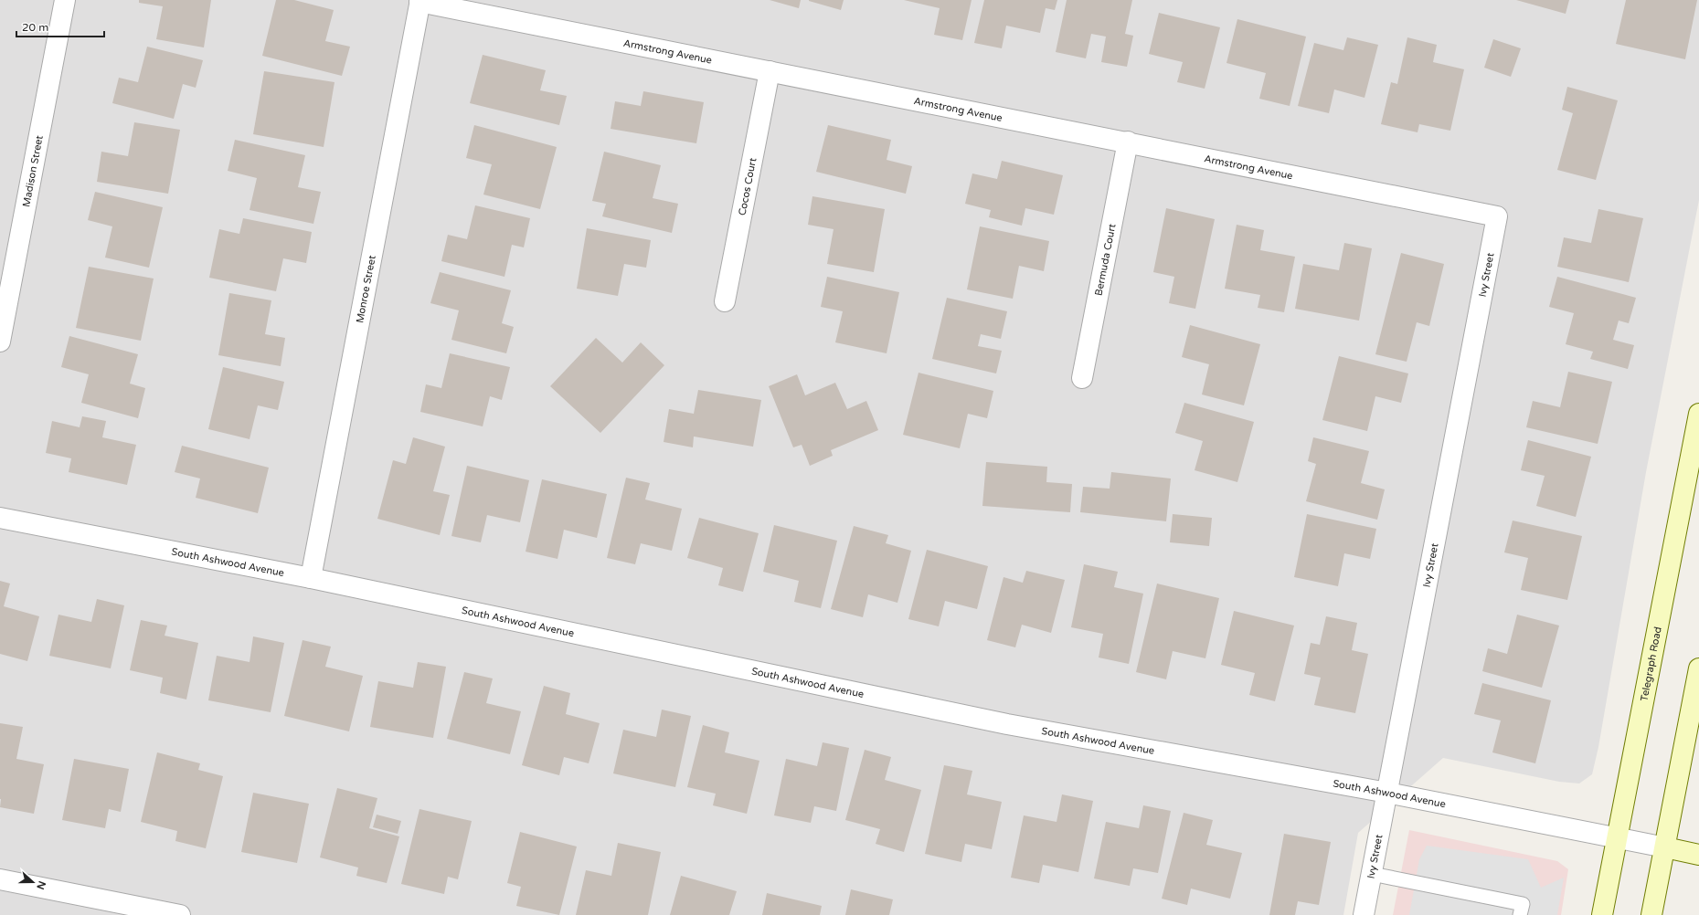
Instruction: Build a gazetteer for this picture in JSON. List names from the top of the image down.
{
  "streets": {
    "main road": ["Telegraph Road"],
    "street": [
      "Armstrong Avenue",
      "Madison Street",
      "Cocos Court",
      "Bermuda Court",
      "Ivy Street",
      "Monroe Street",
      "South Ashwood Avenue"
    ]
  },
  "crossings": [
    ["Armstrong Avenue", "Cocos Court"],
    ["Armstrong Avenue", "Bermuda Court"],
    ["Armstrong Avenue", "Ivy Street"],
    ["Armstrong Avenue", "Monroe Street"],
    ["Ivy Street", "South Ashwood Avenue"],
    ["Monroe Street", "South Ashwood Avenue"],
    ["South Ashwood Avenue", "Telegraph Road"]
  ],
  "scale_bar": "20 m",
  "north": "right"
}
